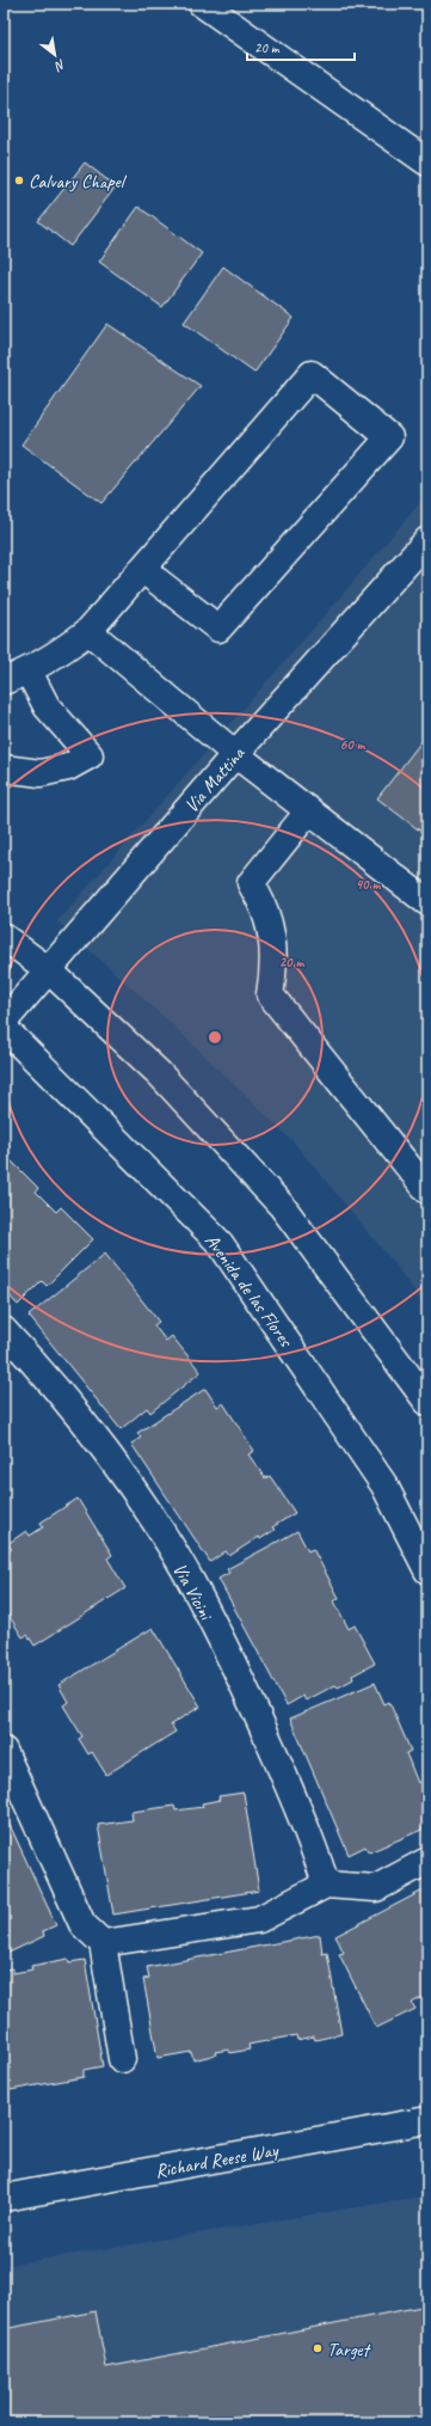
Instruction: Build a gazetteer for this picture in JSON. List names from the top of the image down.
{
  "streets": {
    "main road": [
      "Via Mattina",
      "Avenida de las Flores",
      "Via Vicini",
      "Richard Reese Way"
    ]
  },
  "places": ["Calvary Chapel", "Target"],
  "scale_bar": "20 m",
  "north": "bottom right",
  "rings": ["60 m", "40 m", "20 m"]
}
